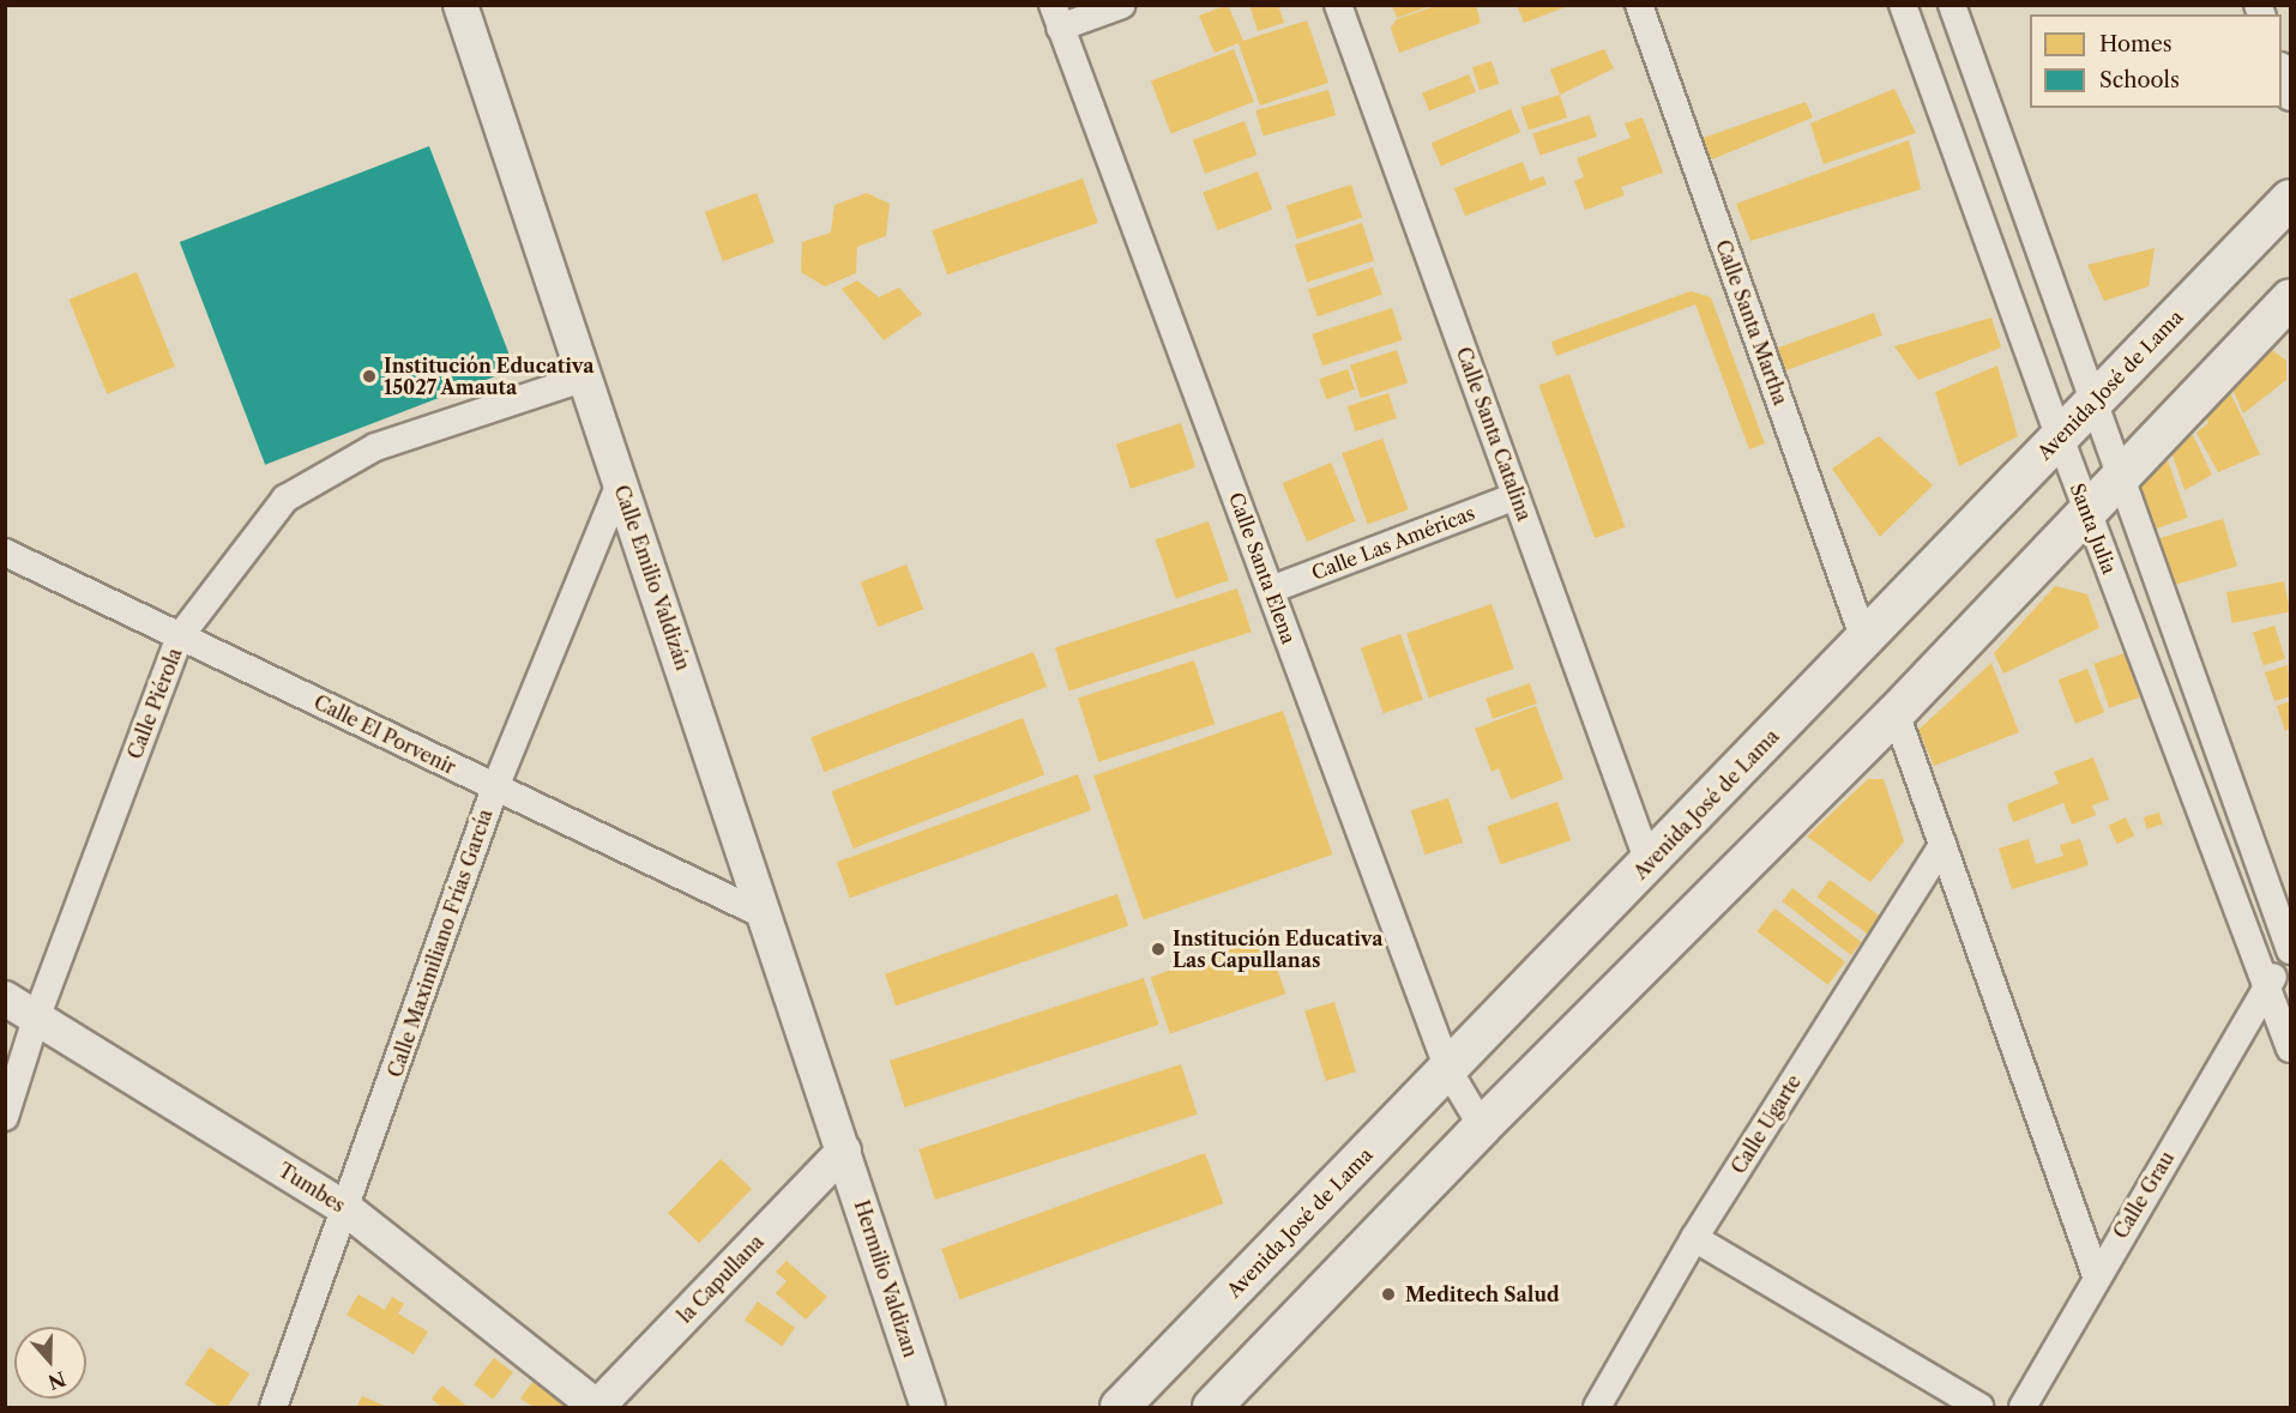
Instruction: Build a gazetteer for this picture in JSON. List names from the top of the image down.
{
  "streets": {
    "main road": ["Avenida José de Lama"],
    "street": [
      "Calle Santa Martha",
      "Calle Santa Catalina",
      "Santa Julia",
      "Calle Las Américas",
      "Calle Santa Elena",
      "Calle Emilio Valdizán",
      "Calle Piérola",
      "Calle El Porvenir",
      "Calle Maximiliano Frías García",
      "Calle Ugarte",
      "Tumbes",
      "Calle Grau",
      "la Capullana",
      "Hermilio Valdizan"
    ]
  },
  "crossings": [
    ["Calle Santa Martha", "Avenida José de Lama"],
    ["Avenida José de Lama", "Calle Santa Catalina"],
    ["Avenida José de Lama", "Santa Julia"],
    ["Avenida José de Lama", "Calle Santa Elena"],
    ["Calle Santa Catalina", "Calle Las Américas"],
    ["Santa Julia", "Calle Grau"],
    ["Calle Las Américas", "Calle Santa Elena"],
    ["Calle Emilio Valdizán", "Calle Piérola"],
    ["Calle Emilio Valdizán", "Calle El Porvenir"],
    ["Calle Emilio Valdizán", "Calle Maximiliano Frías García"],
    ["Calle Emilio Valdizán", "la Capullana"],
    ["Calle Emilio Valdizán", "Hermilio Valdizan"],
    ["Calle Piérola", "Calle El Porvenir"],
    ["Calle Piérola", "Tumbes"],
    ["Calle El Porvenir", "Calle Maximiliano Frías García"],
    ["Calle Maximiliano Frías García", "Tumbes"],
    ["Tumbes", "la Capullana"],
    ["la Capullana", "Hermilio Valdizan"]
  ],
  "places": ["Institución Educativa 15027 Amauta", "Institución Educativa Las Capullanas", "Meditech Salud"],
  "legend": ["Homes", "Schools"],
  "north": "bottom"
}
